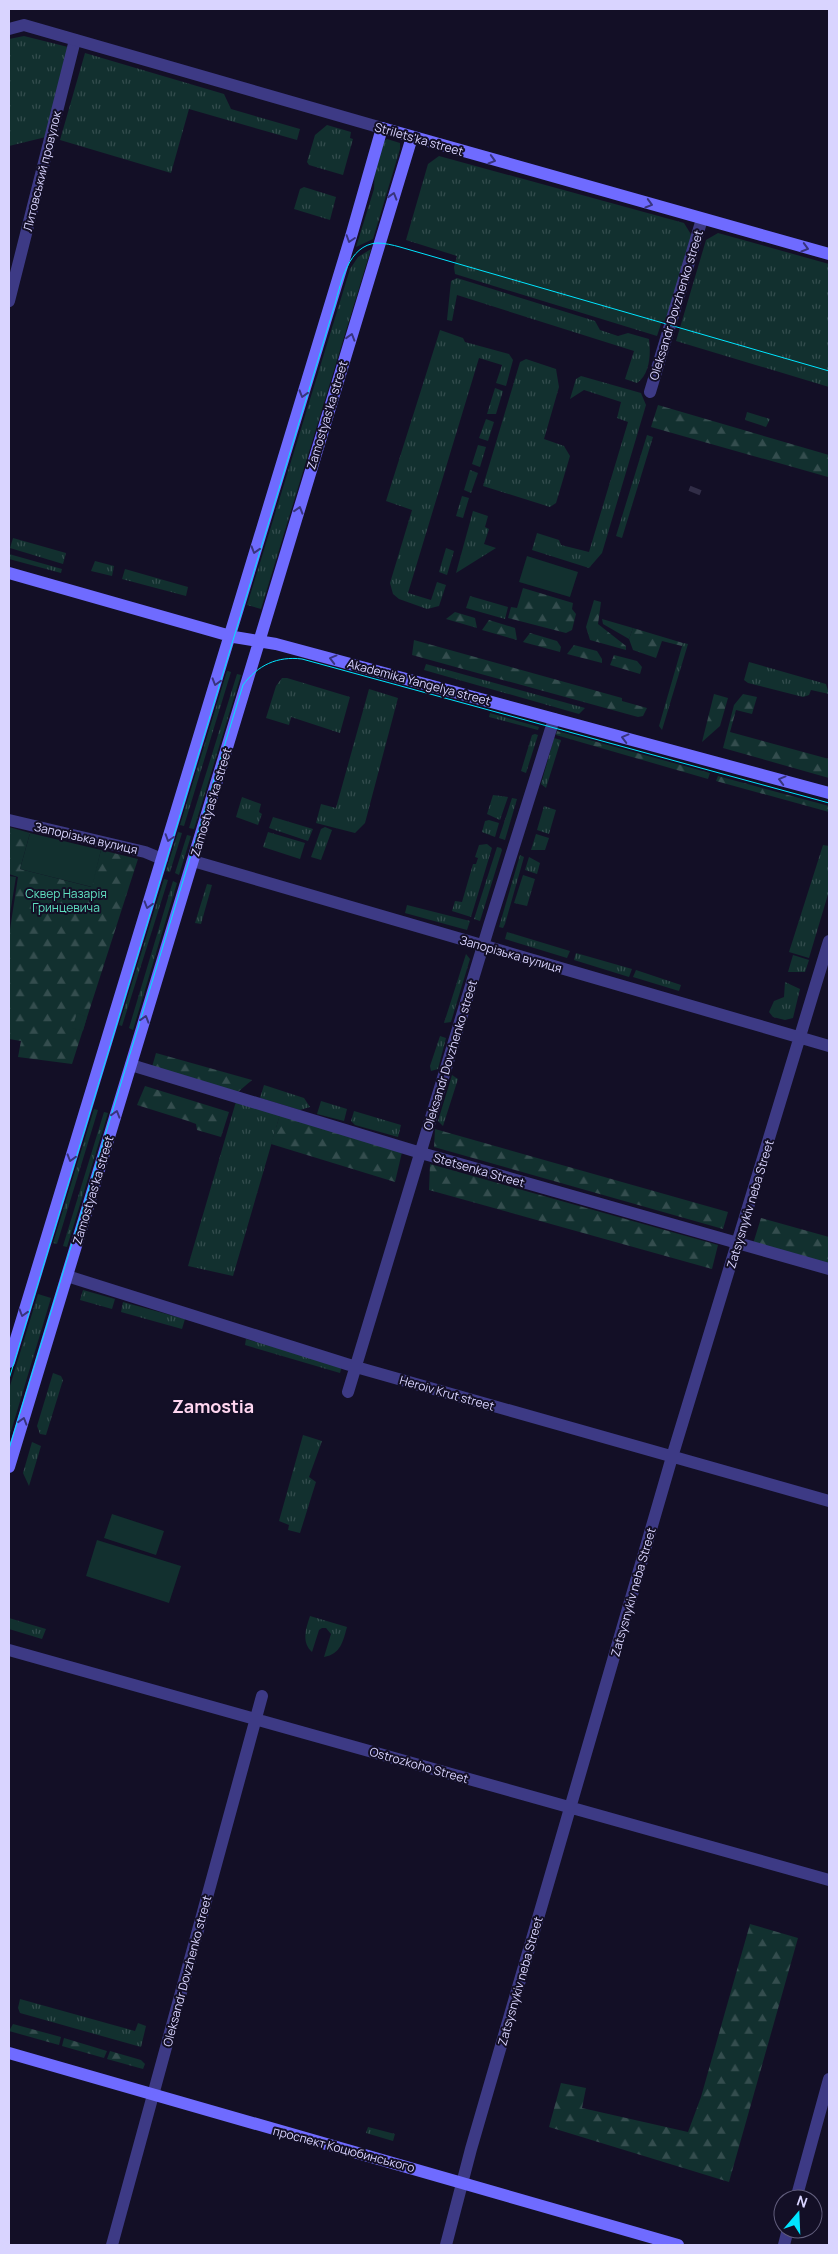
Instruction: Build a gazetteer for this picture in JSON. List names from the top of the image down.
{
  "streets": {
    "main road": [
      "Strilets'ka street",
      "Zamostyas'ka street",
      "Akademika Yangelya street",
      "проспект Коцюбинського"
    ],
    "street": [
      "Литовський провулок",
      "Oleksandr Dovzhenko street",
      "Запорізька вулиця",
      "Stetsenka Street",
      "Zatsysnykiv neba Street",
      "Heroiv Krut street",
      "Ostrozkoho Street"
    ]
  },
  "crossings": [
    ["Strilets'ka street", "Литовський провулок"],
    ["Strilets'ka street", "Oleksandr Dovzhenko street"],
    ["Strilets'ka street", "Zamostyas'ka street"],
    ["Oleksandr Dovzhenko street", "Akademika Yangelya street"],
    ["Oleksandr Dovzhenko street", "Запорізька вулиця"],
    ["Oleksandr Dovzhenko street", "Stetsenka Street"],
    ["Oleksandr Dovzhenko street", "Heroiv Krut street"],
    ["Oleksandr Dovzhenko street", "Ostrozkoho Street"],
    ["Oleksandr Dovzhenko street", "проспект Коцюбинського"],
    ["Zamostyas'ka street", "Akademika Yangelya street"],
    ["Zamostyas'ka street", "Запорізька вулиця"],
    ["Zamostyas'ka street", "Stetsenka Street"],
    ["Zamostyas'ka street", "Heroiv Krut street"],
    ["Запорізька вулиця", "Zatsysnykiv neba Street"],
    ["Stetsenka Street", "Zatsysnykiv neba Street"],
    ["Zatsysnykiv neba Street", "Heroiv Krut street"],
    ["Zatsysnykiv neba Street", "Ostrozkoho Street"],
    ["Zatsysnykiv neba Street", "проспект Коцюбинського"]
  ],
  "one_way": ["Strilets'ka street", "Akademika Yangelya street"],
  "districts": ["Zamostia"],
  "parks": ["Сквер Назарія Гринцевича"],
  "north": "top"
}
